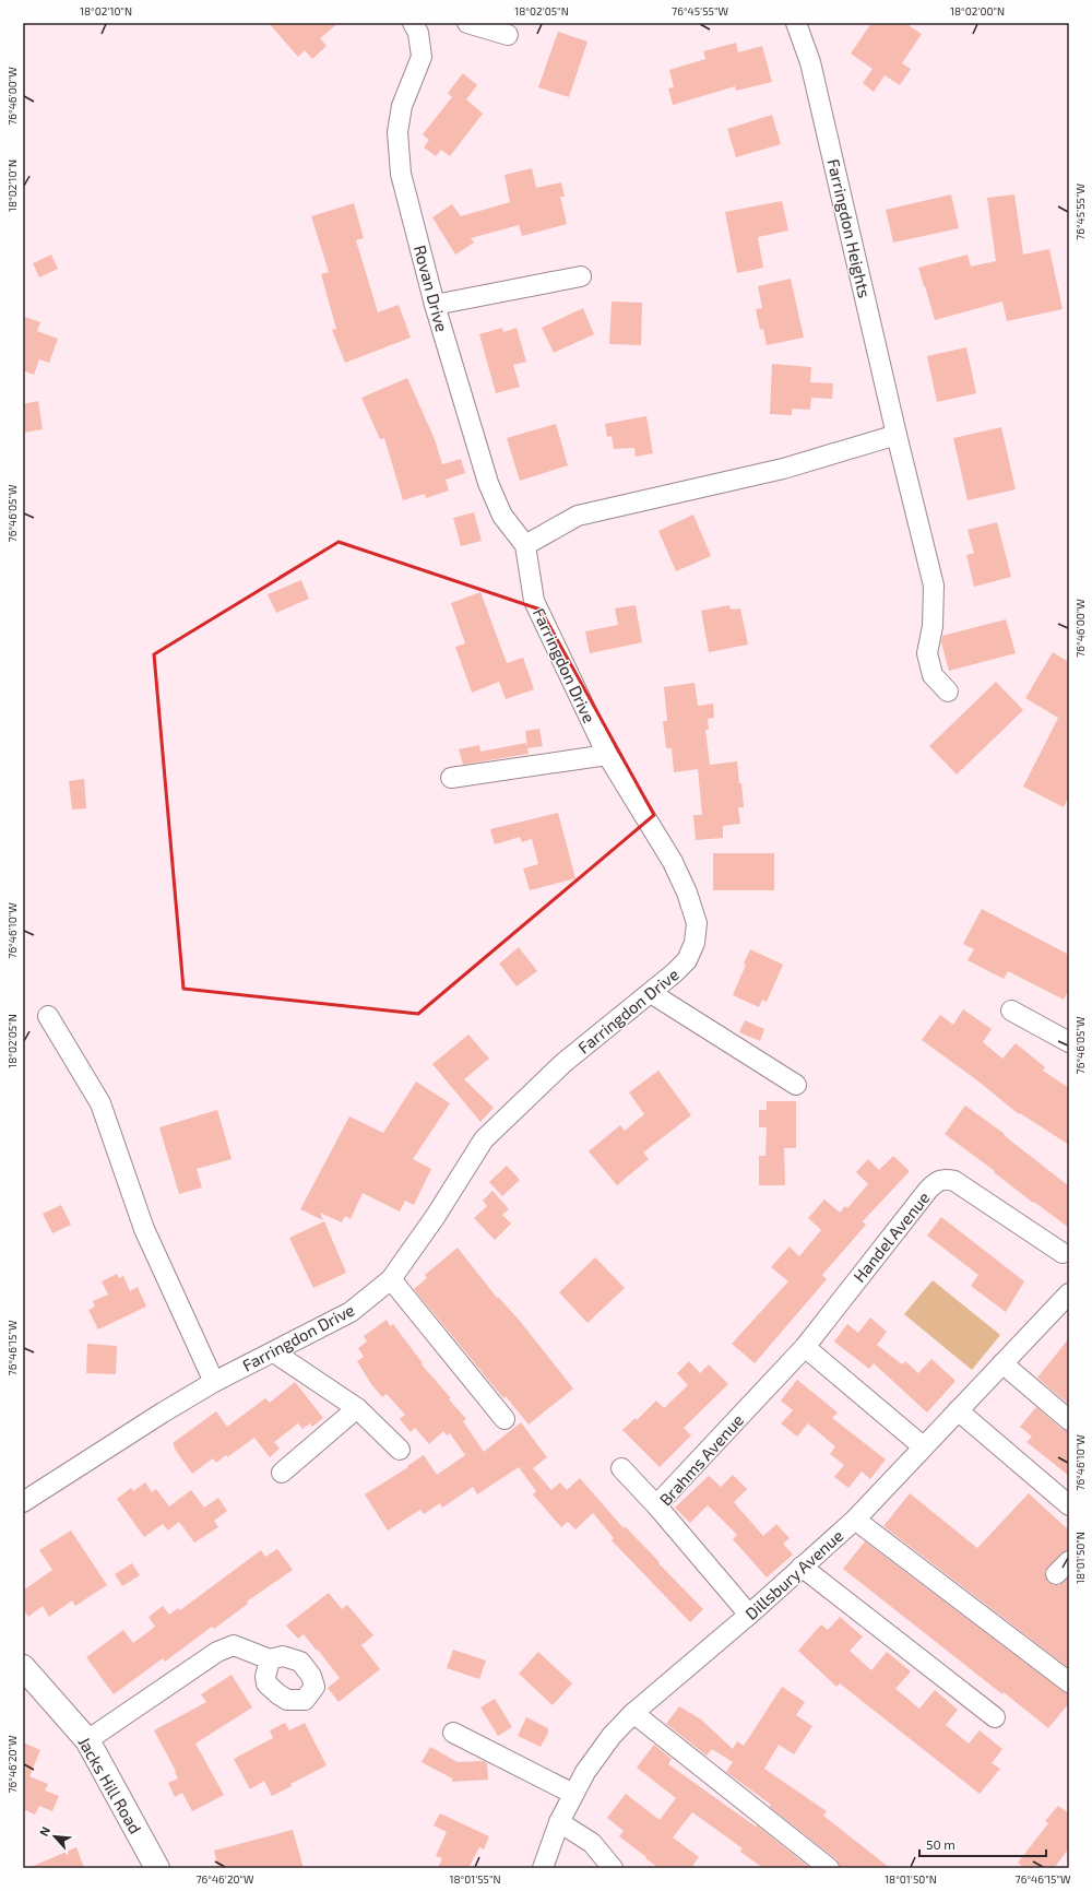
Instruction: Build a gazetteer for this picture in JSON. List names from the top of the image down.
{
  "streets": {
    "street": [
      "Farringdon Heights",
      "Rovan Drive",
      "Farringdon Drive",
      "Handel Avenue",
      "Brahms Avenue",
      "Dillsbury Avenue",
      "Jacks Hill Road"
    ]
  },
  "crossings": [
    ["Rovan Drive", "Farringdon Drive"],
    ["Handel Avenue", "Brahms Avenue"],
    ["Brahms Avenue", "Dillsbury Avenue"]
  ],
  "scale_bar": "50 m",
  "north": "top left",
  "coordinates": [
    "18°02'10\"N",
    "18°02'05\"N",
    "76°45'55\"W",
    "18°02'00\"N",
    "76°46'00\"W",
    "76°46'05\"W",
    "76°46'10\"W",
    "76°46'15\"W",
    "18°01'50\"N",
    "76°46'20\"W",
    "18°01'55\"N"
  ]
}
